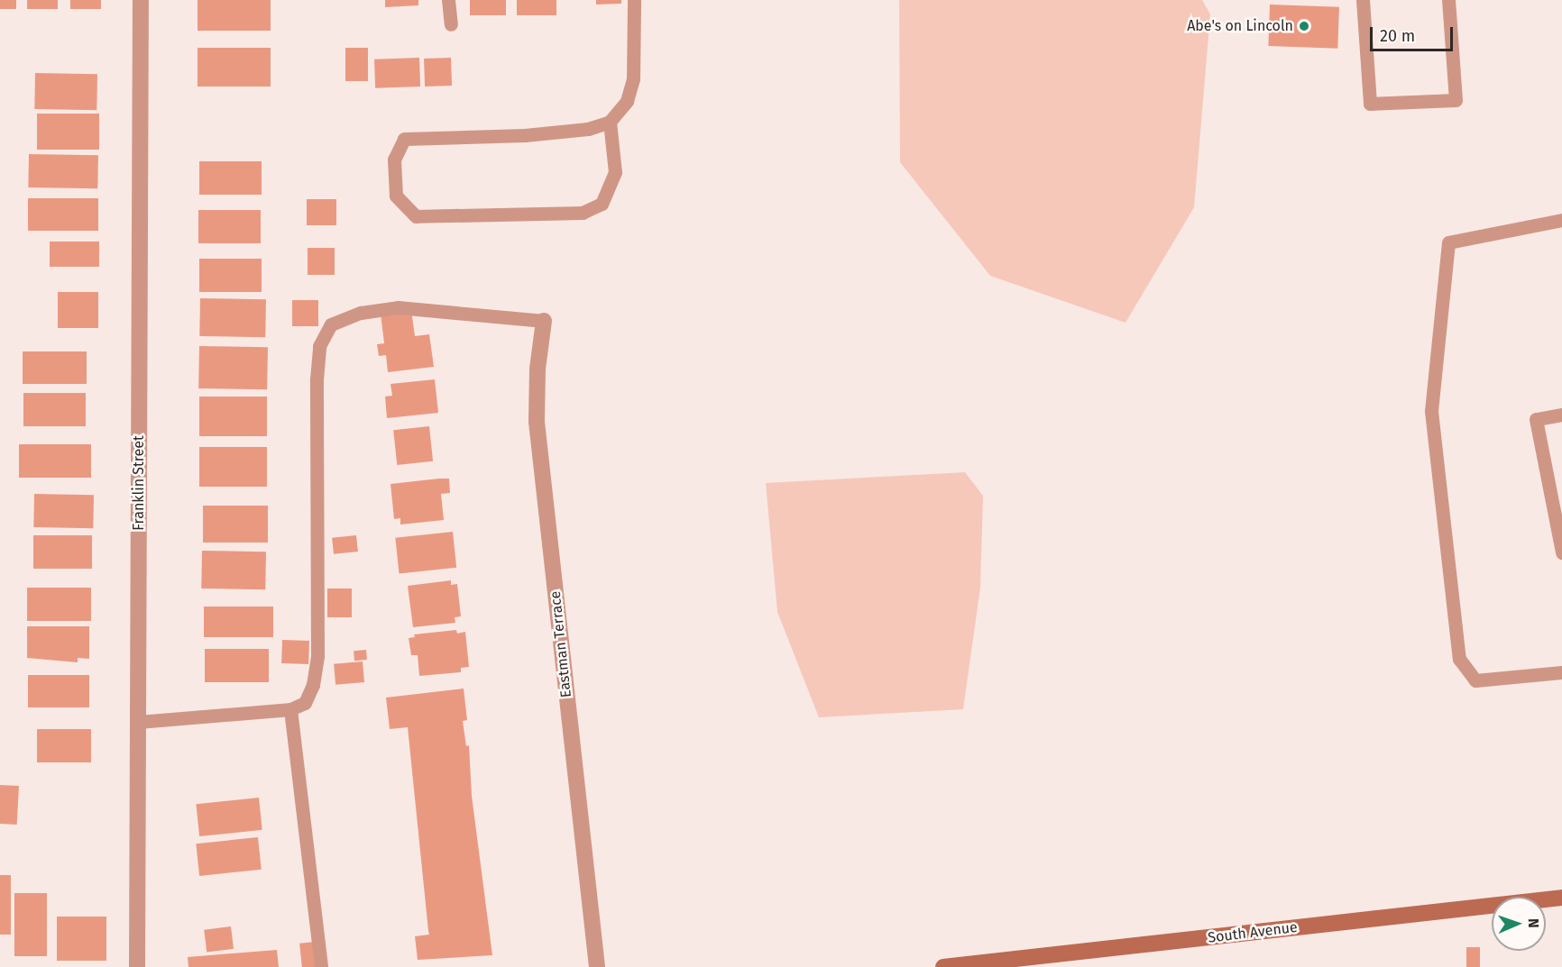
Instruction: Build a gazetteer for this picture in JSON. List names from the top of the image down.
{
  "streets": {
    "street": ["Franklin Street", "Eastman Terrace", "South Avenue"]
  },
  "places": ["Abe's on Lincoln"],
  "scale_bar": "20 m",
  "north": "right"
}
